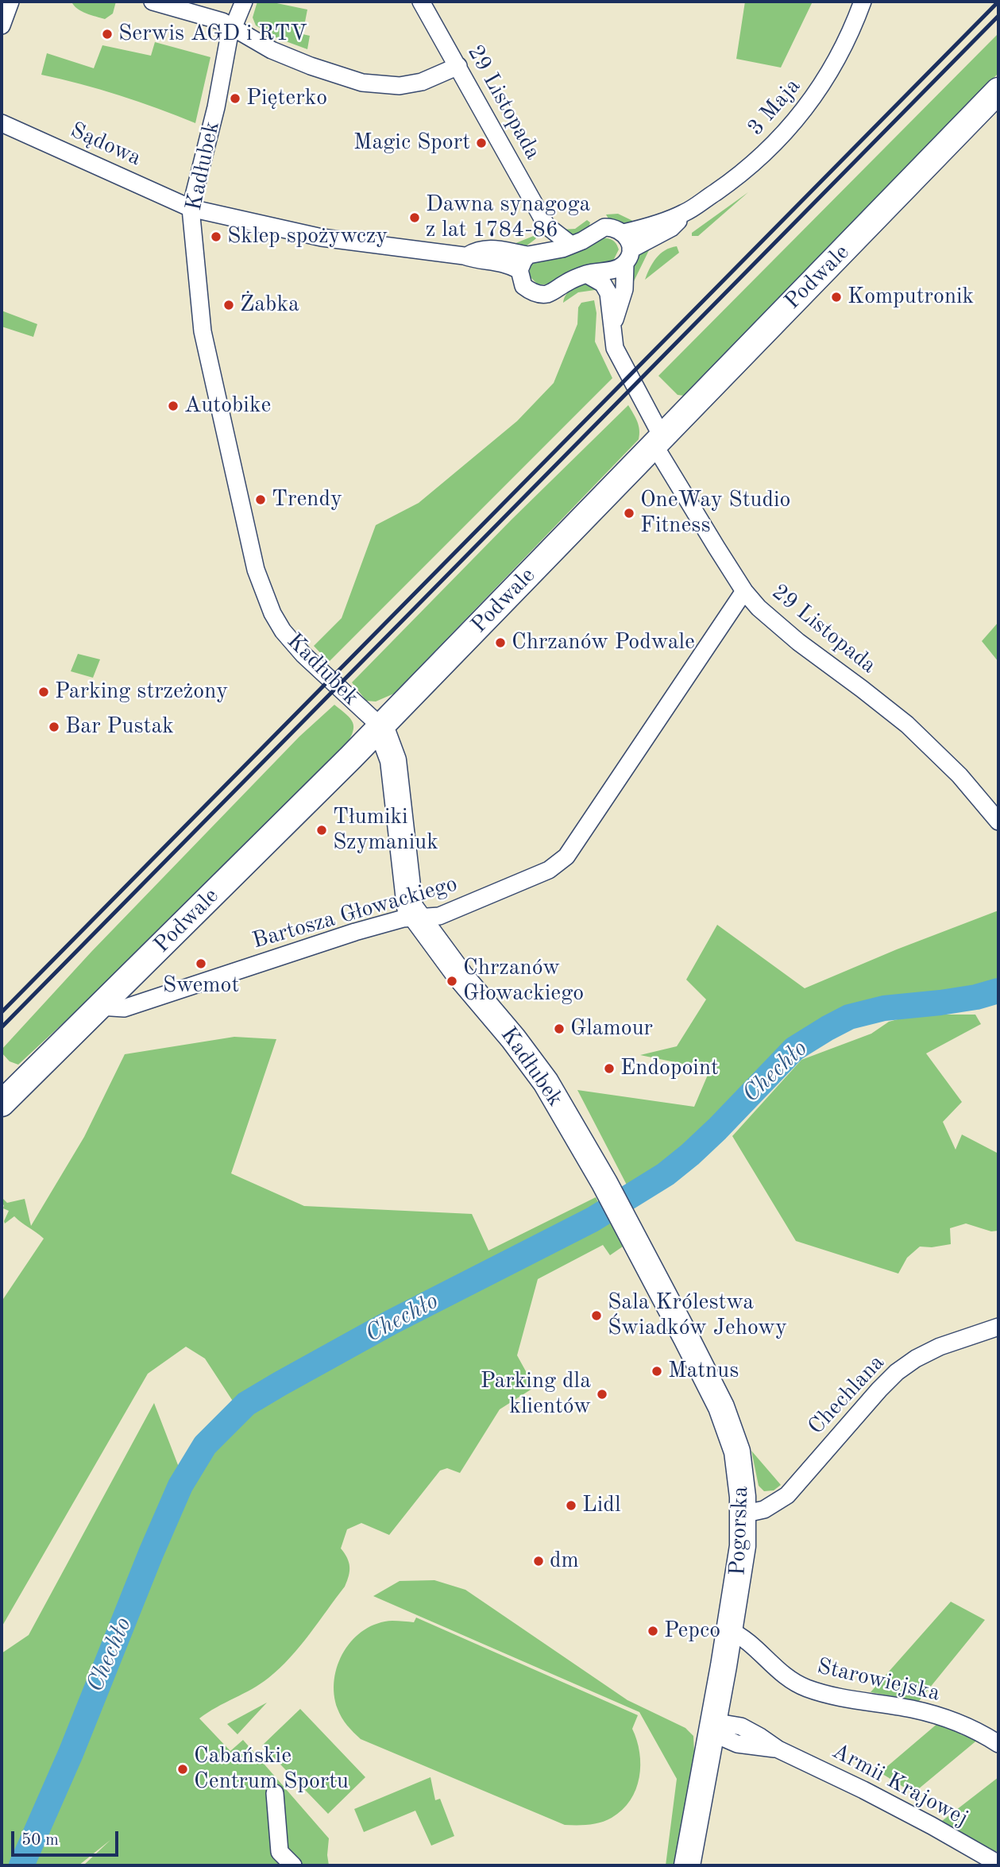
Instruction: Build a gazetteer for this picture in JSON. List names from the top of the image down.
{
  "streets": {
    "street": [
      "29 Listopada",
      "3 Maja",
      "Sądowa",
      "Kadłubek",
      "Podwale",
      "Bartosza Głowackiego",
      "Chechlana",
      "Pogorska",
      "Starowiejska",
      "Armii Krajowej"
    ]
  },
  "crossings": [
    ["29 Listopada", "3 Maja"],
    ["29 Listopada", "Podwale"],
    ["29 Listopada", "Bartosza Głowackiego"],
    ["Sądowa", "Kadłubek"],
    ["Kadłubek", "Podwale"],
    ["Kadłubek", "Bartosza Głowackiego"],
    ["Kadłubek", "Pogorska"],
    ["Podwale", "Bartosza Głowackiego"],
    ["Chechlana", "Pogorska"],
    ["Pogorska", "Starowiejska"],
    ["Pogorska", "Armii Krajowej"]
  ],
  "water": ["Chechło"],
  "places": [
    "Serwis AGD i RTV",
    "Pięterko",
    "Magic Sport",
    "Dawna synagoga z lat 1784-86",
    "Sklep spożywczy",
    "Komputronik",
    "Żabka",
    "Autobike",
    "Trendy",
    "OneWay Studio Fitness",
    "Chrzanów Podwale",
    "Parking strzeżony",
    "Bar Pustak",
    "Tłumiki Szymaniuk",
    "Swemot",
    "Chrzanów Głowackiego",
    "Glamour",
    "Endopoint",
    "Sala Królestwa Świadków Jehowy",
    "Matnus",
    "Parking dla klientów",
    "Lidl",
    "dm",
    "Pepco",
    "Cabańskie Centrum Sportu"
  ],
  "scale_bar": "50 m"
}
